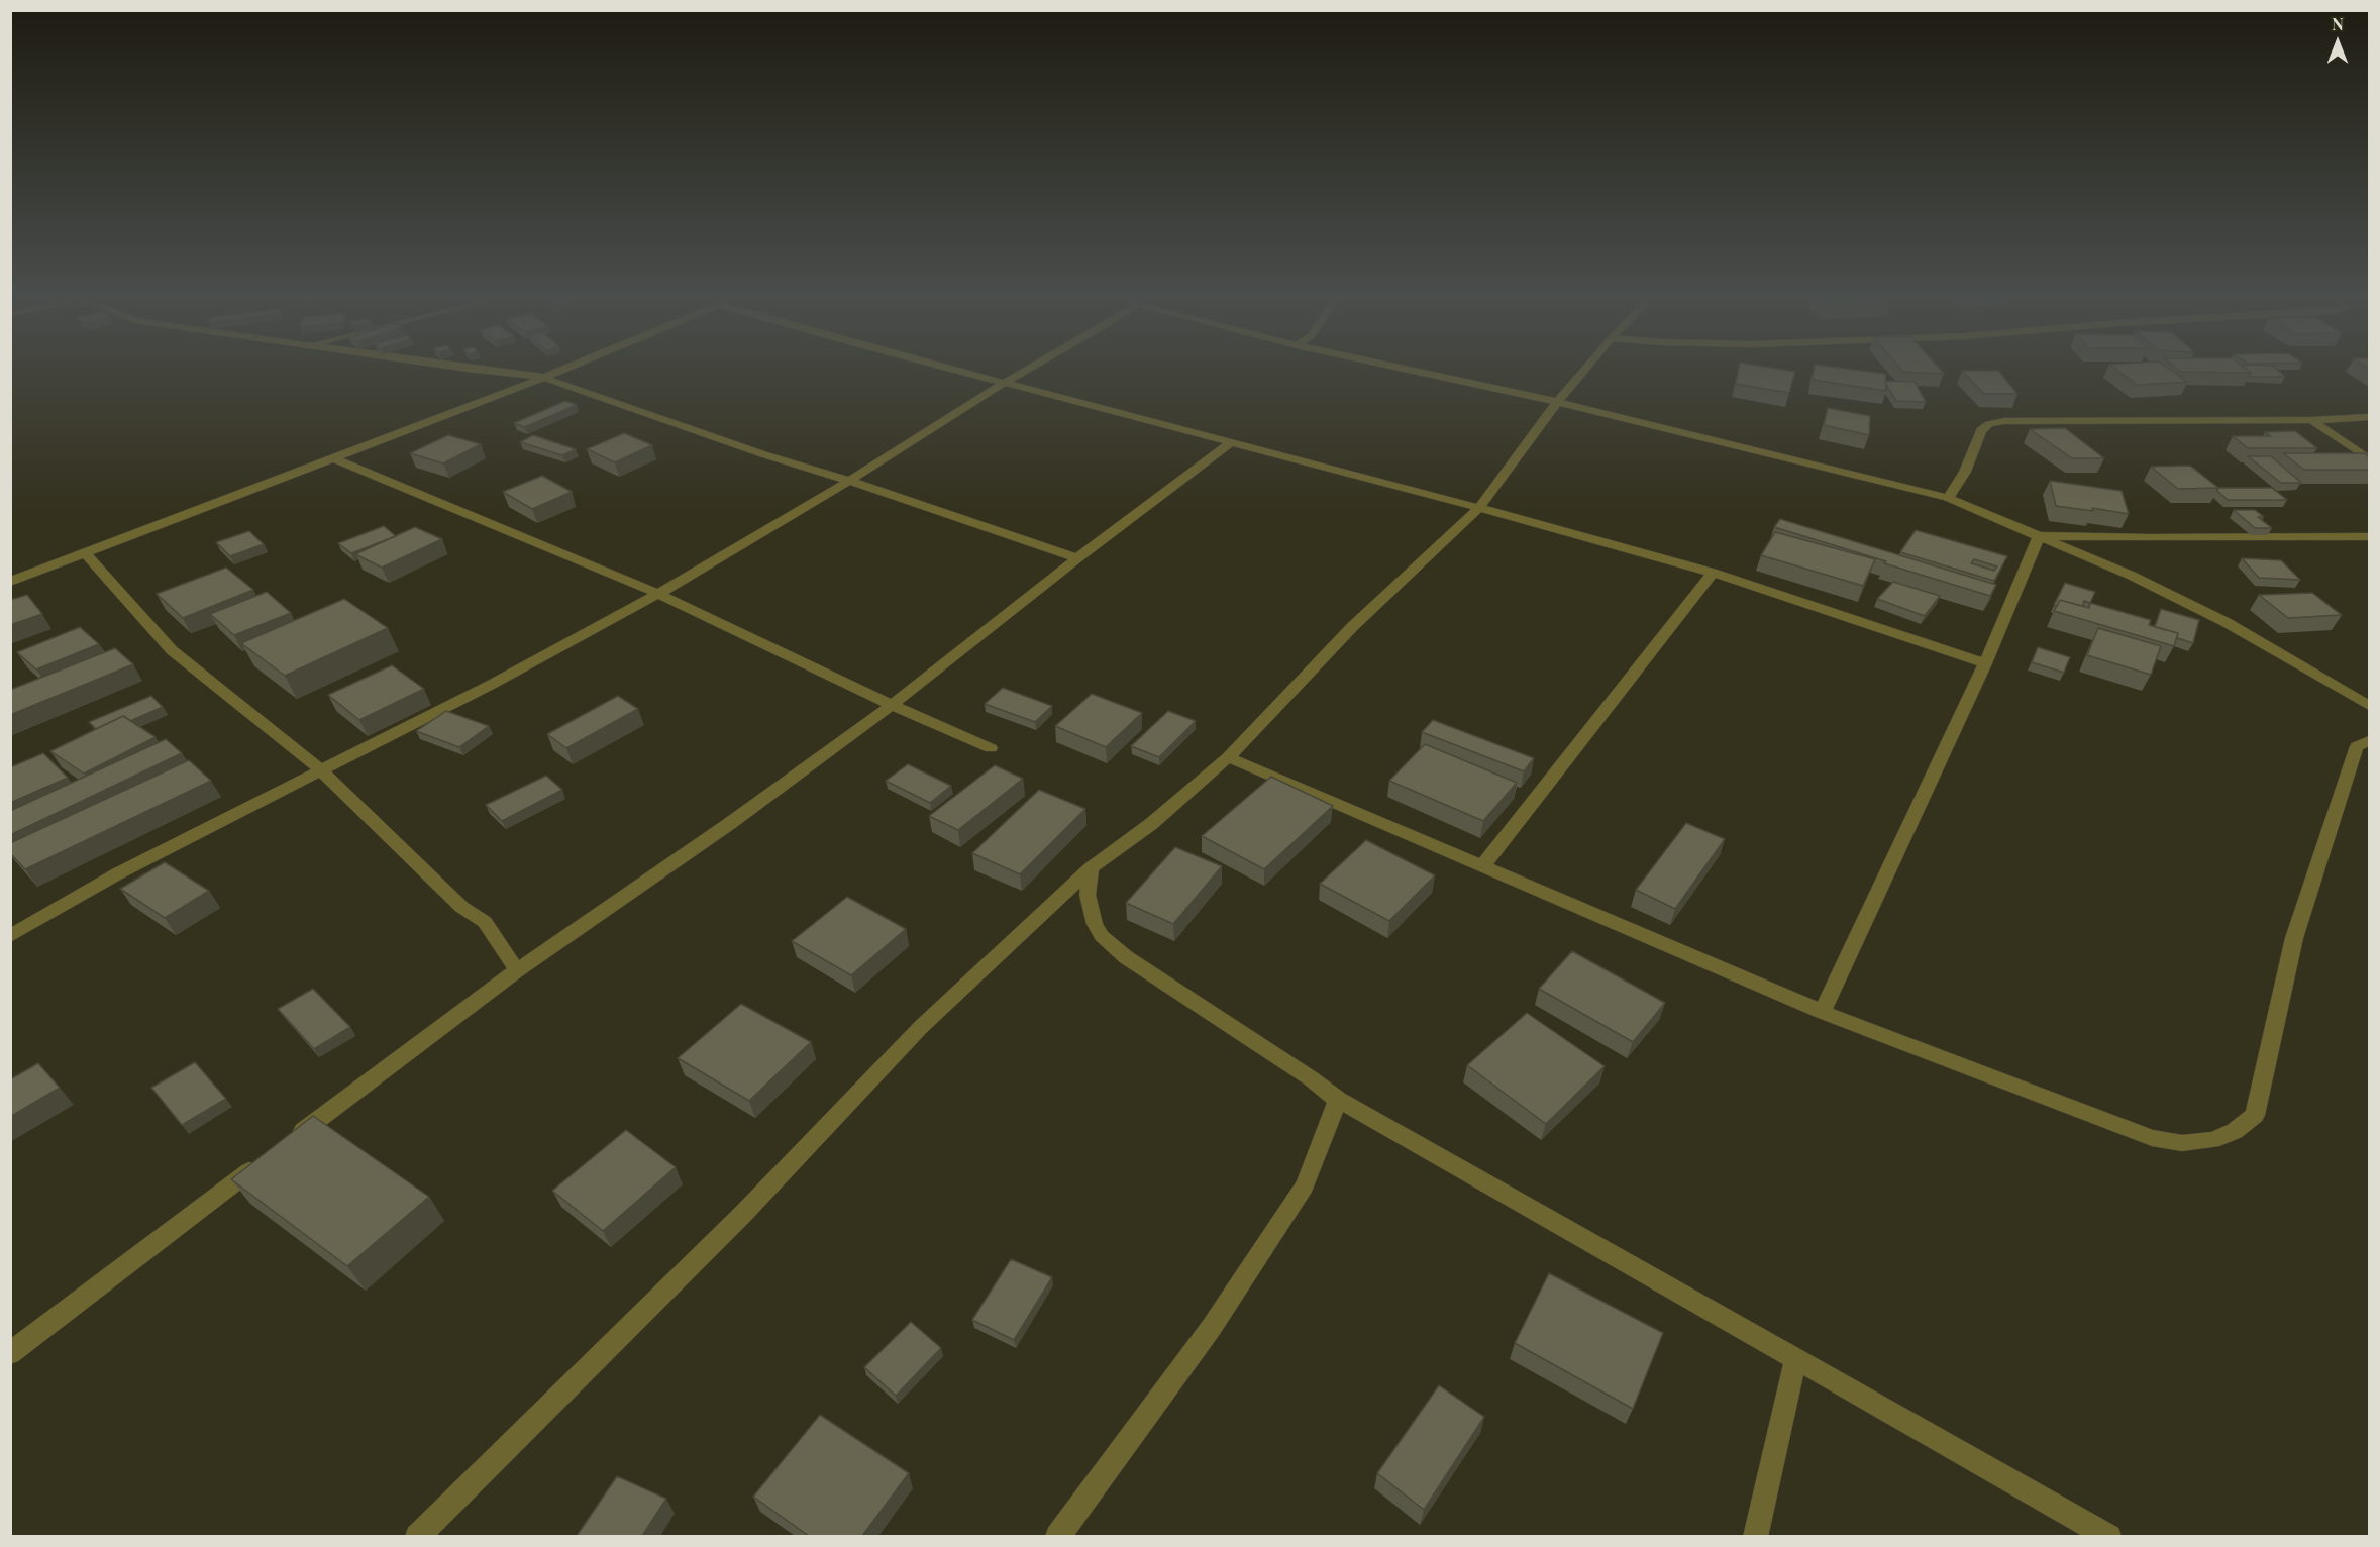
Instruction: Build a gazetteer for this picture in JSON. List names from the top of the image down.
{
  "north": "top"
}
